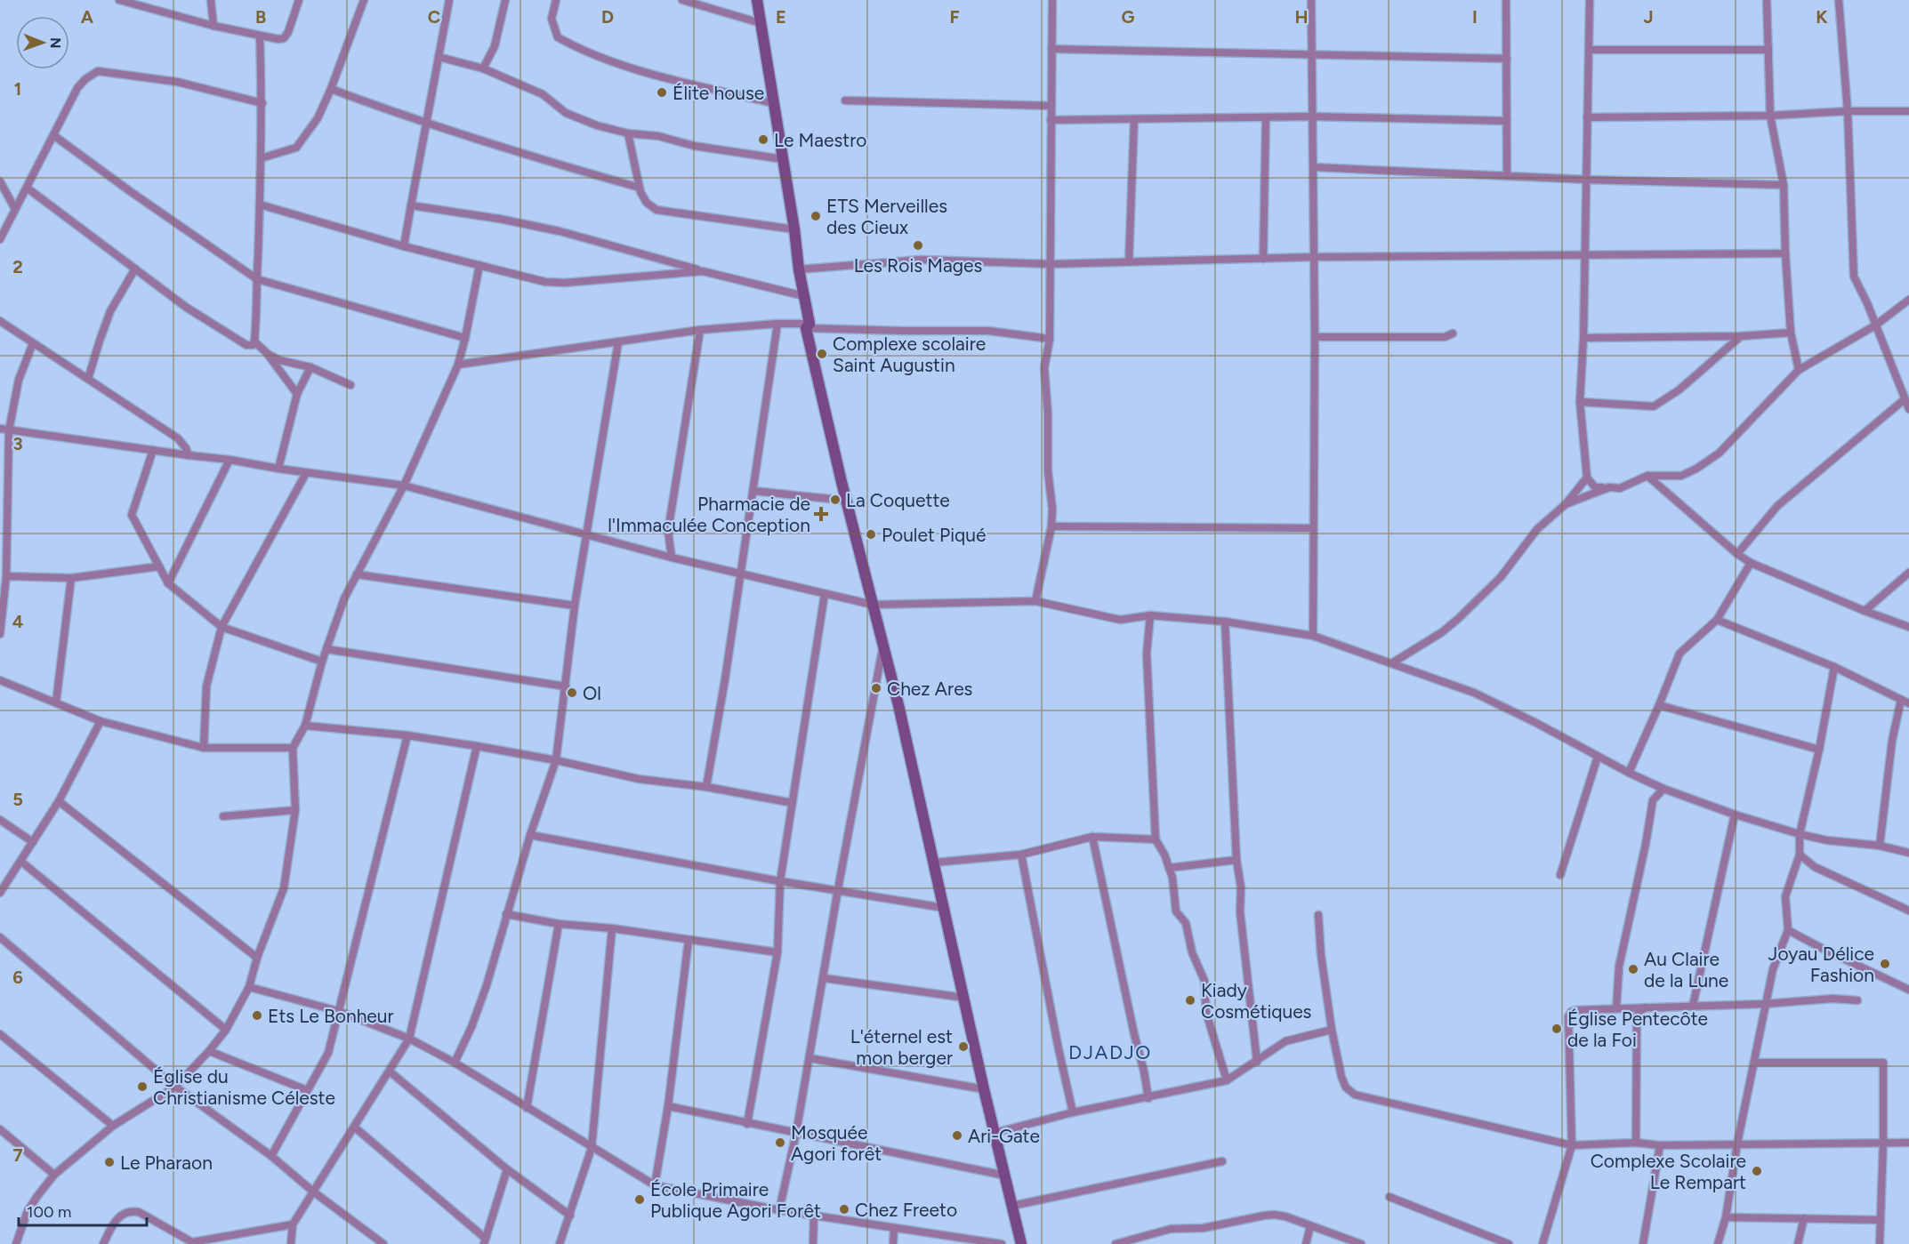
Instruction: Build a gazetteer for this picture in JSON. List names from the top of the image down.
{
  "districts": ["DJADJO"],
  "places": {
    "other": [
      "Élite house",
      "Le Maestro",
      "ETS Merveilles des Cieux",
      "Les Rois Mages",
      "Complexe scolaire Saint Augustin",
      "La Coquette",
      "Poulet Piqué",
      "Chez Ares",
      "Ol",
      "Joyau Délice Fashion",
      "Au Claire de la Lune",
      "Kiady Cosmétiques",
      "Ets Le Bonheur",
      "Église Pentecôte de la Foi",
      "L'éternel est mon berger",
      "Église du Christianisme Céleste",
      "Ari-Gate",
      "Mosquée Agori forêt",
      "Le Pharaon",
      "Complexe Scolaire Le Rempart",
      "École Primaire Publique Agori Forêt",
      "Chez Freeto"
    ],
    "health": ["Pharmacie de l'Immaculée Conception"]
  },
  "scale_bar": "100 m",
  "north": "right",
  "grid": {
    "columns": [
      "A",
      "B",
      "C",
      "D",
      "E",
      "F",
      "G",
      "H",
      "I",
      "J",
      "K"
    ],
    "rows": [
      "1",
      "2",
      "3",
      "4",
      "5",
      "6",
      "7"
    ]
  }
}
